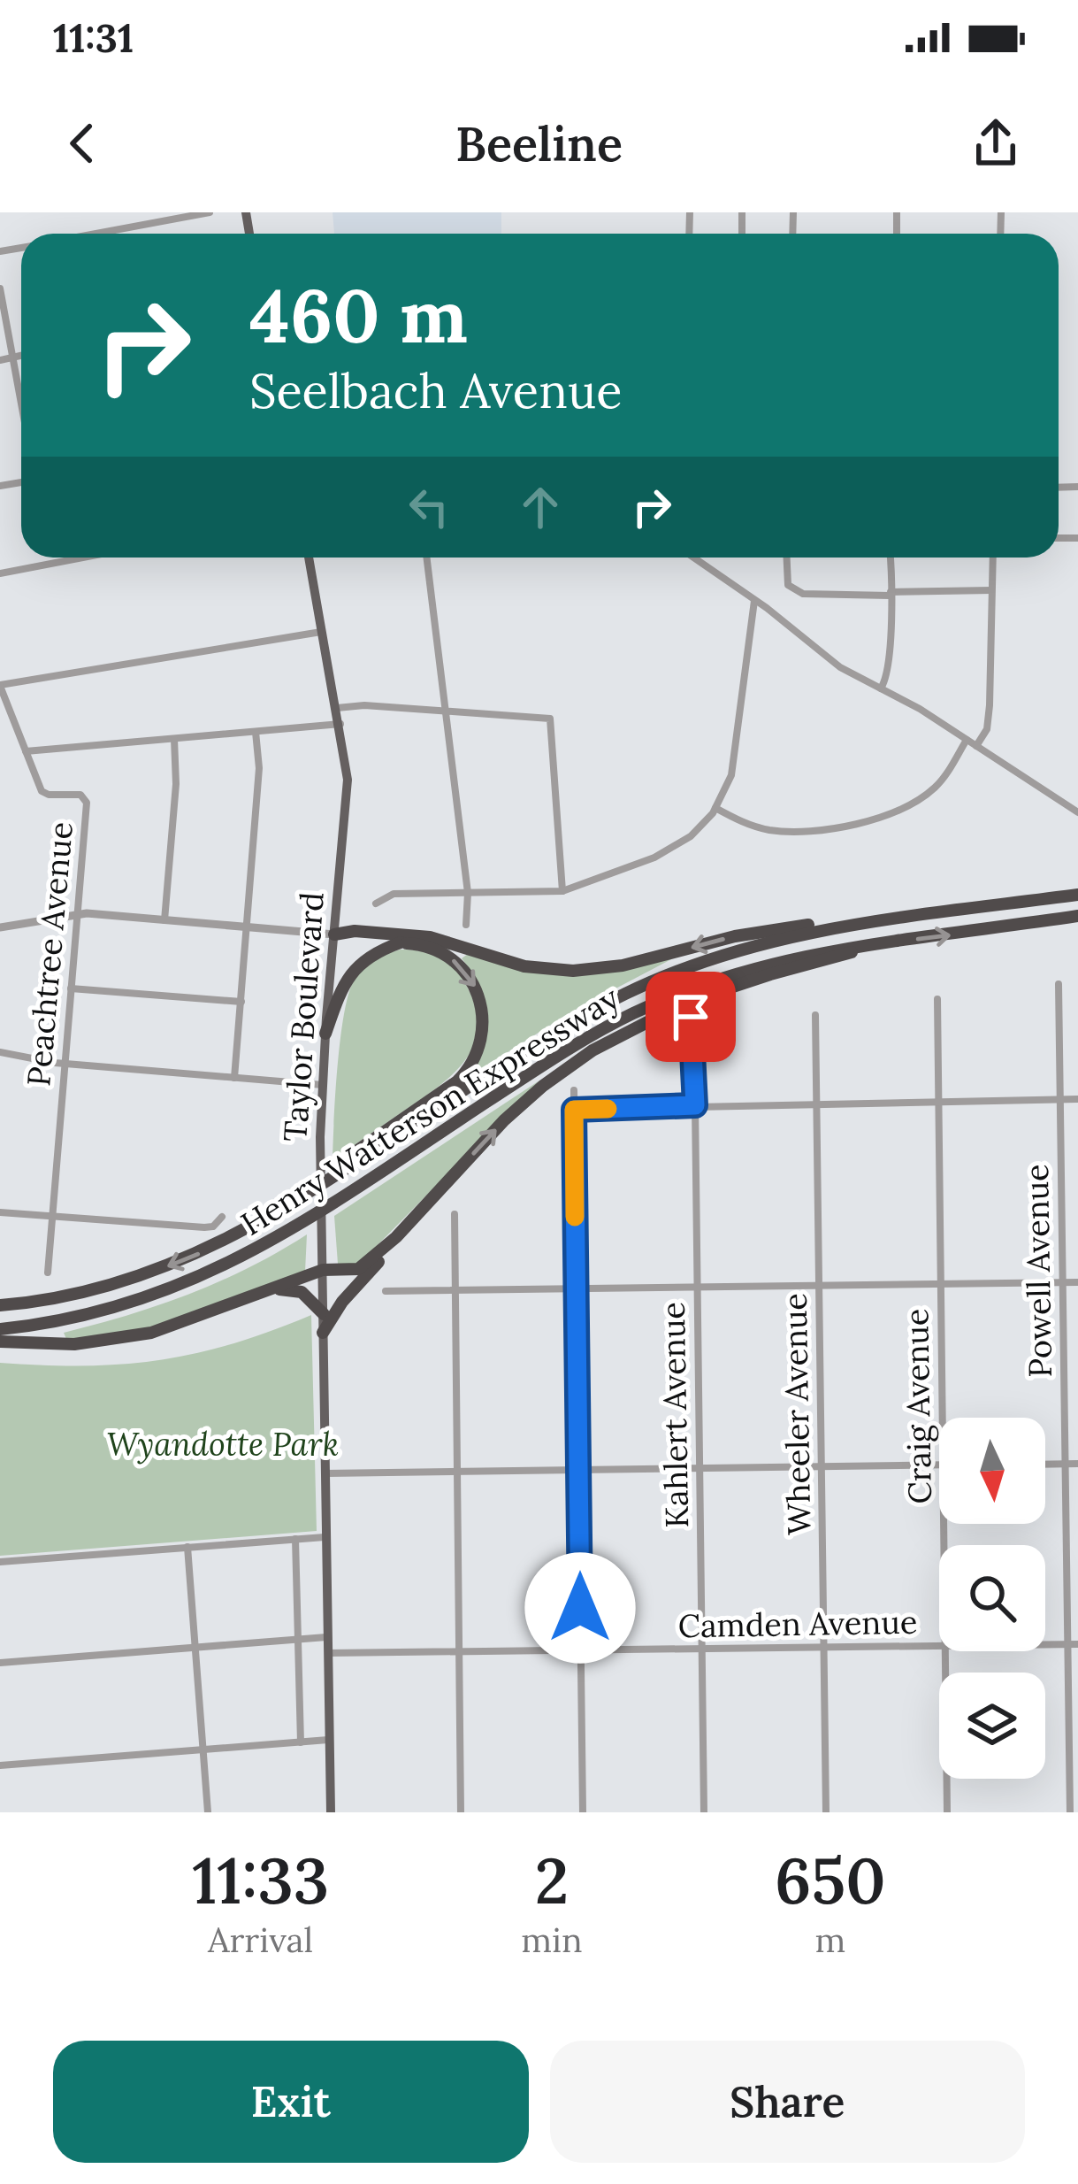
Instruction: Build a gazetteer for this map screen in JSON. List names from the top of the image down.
{
  "streets": {
    "highway": ["Henry Watterson Expressway"],
    "main road": ["Taylor Boulevard"],
    "street": [
      "Peachtree Avenue",
      "Powell Avenue",
      "Craig Avenue",
      "Wheeler Avenue",
      "Kahlert Avenue",
      "Camden Avenue"
    ]
  },
  "crossings": [
    ["Taylor Boulevard", "Camden Avenue"],
    ["Powell Avenue", "Camden Avenue"],
    ["Wheeler Avenue", "Camden Avenue"],
    ["Kahlert Avenue", "Camden Avenue"]
  ],
  "parks": ["Wyandotte Park"],
  "north": "bottom",
  "page": {
    "status": "11:31",
    "header": "Beeline",
    "turn": ["460 m", "Seelbach Avenue"],
    "eta": [
      "11:33",
      "Arrival",
      "2",
      "min",
      "650",
      "m"
    ],
    "buttons": ["Exit", "Share"]
  }
}
